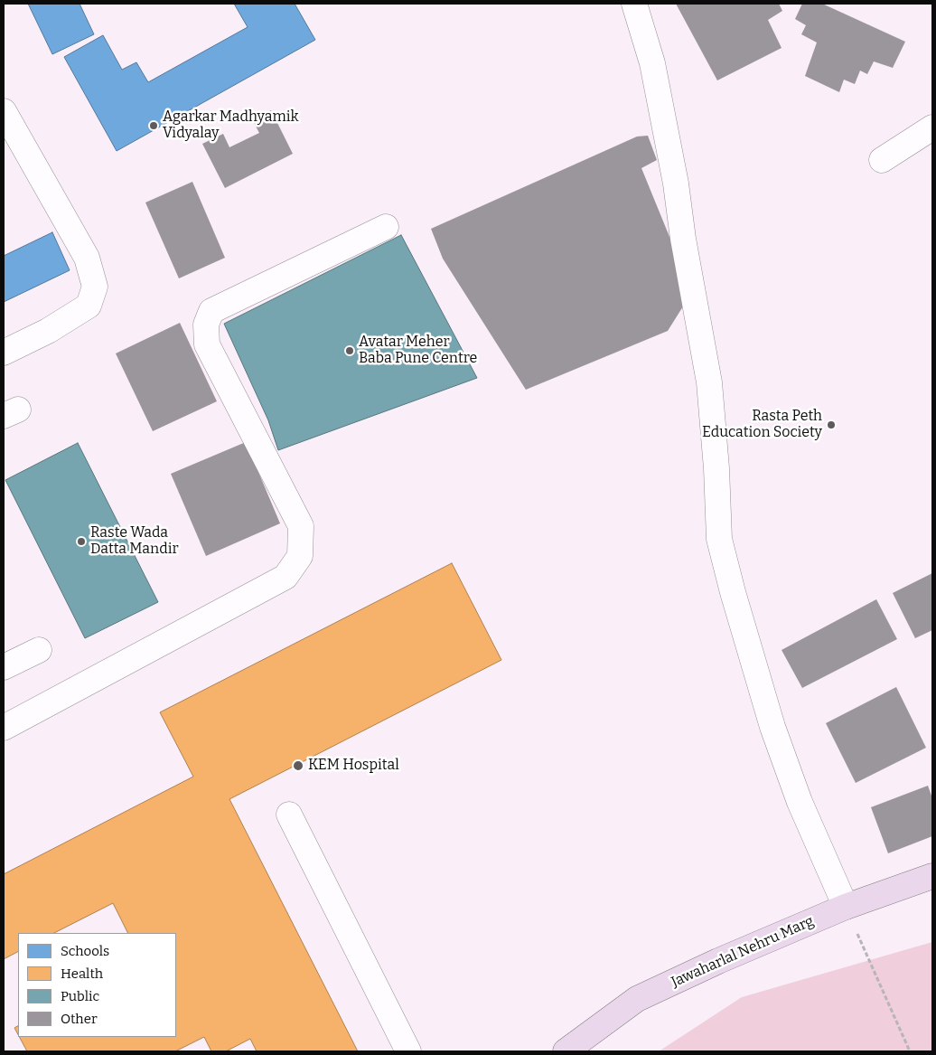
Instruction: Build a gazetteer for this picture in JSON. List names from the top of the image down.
{
  "streets": {
    "main road": ["Jawaharlal Nehru Marg"]
  },
  "places": [
    "Agarkar Madhyamik Vidyalay",
    "Avatar Meher Baba Pune Centre",
    "Rasta Peth Education Society",
    "Raste Wada Datta Mandir",
    "KEM Hospital"
  ],
  "legend": [
    "Schools",
    "Health",
    "Public",
    "Other"
  ]
}
